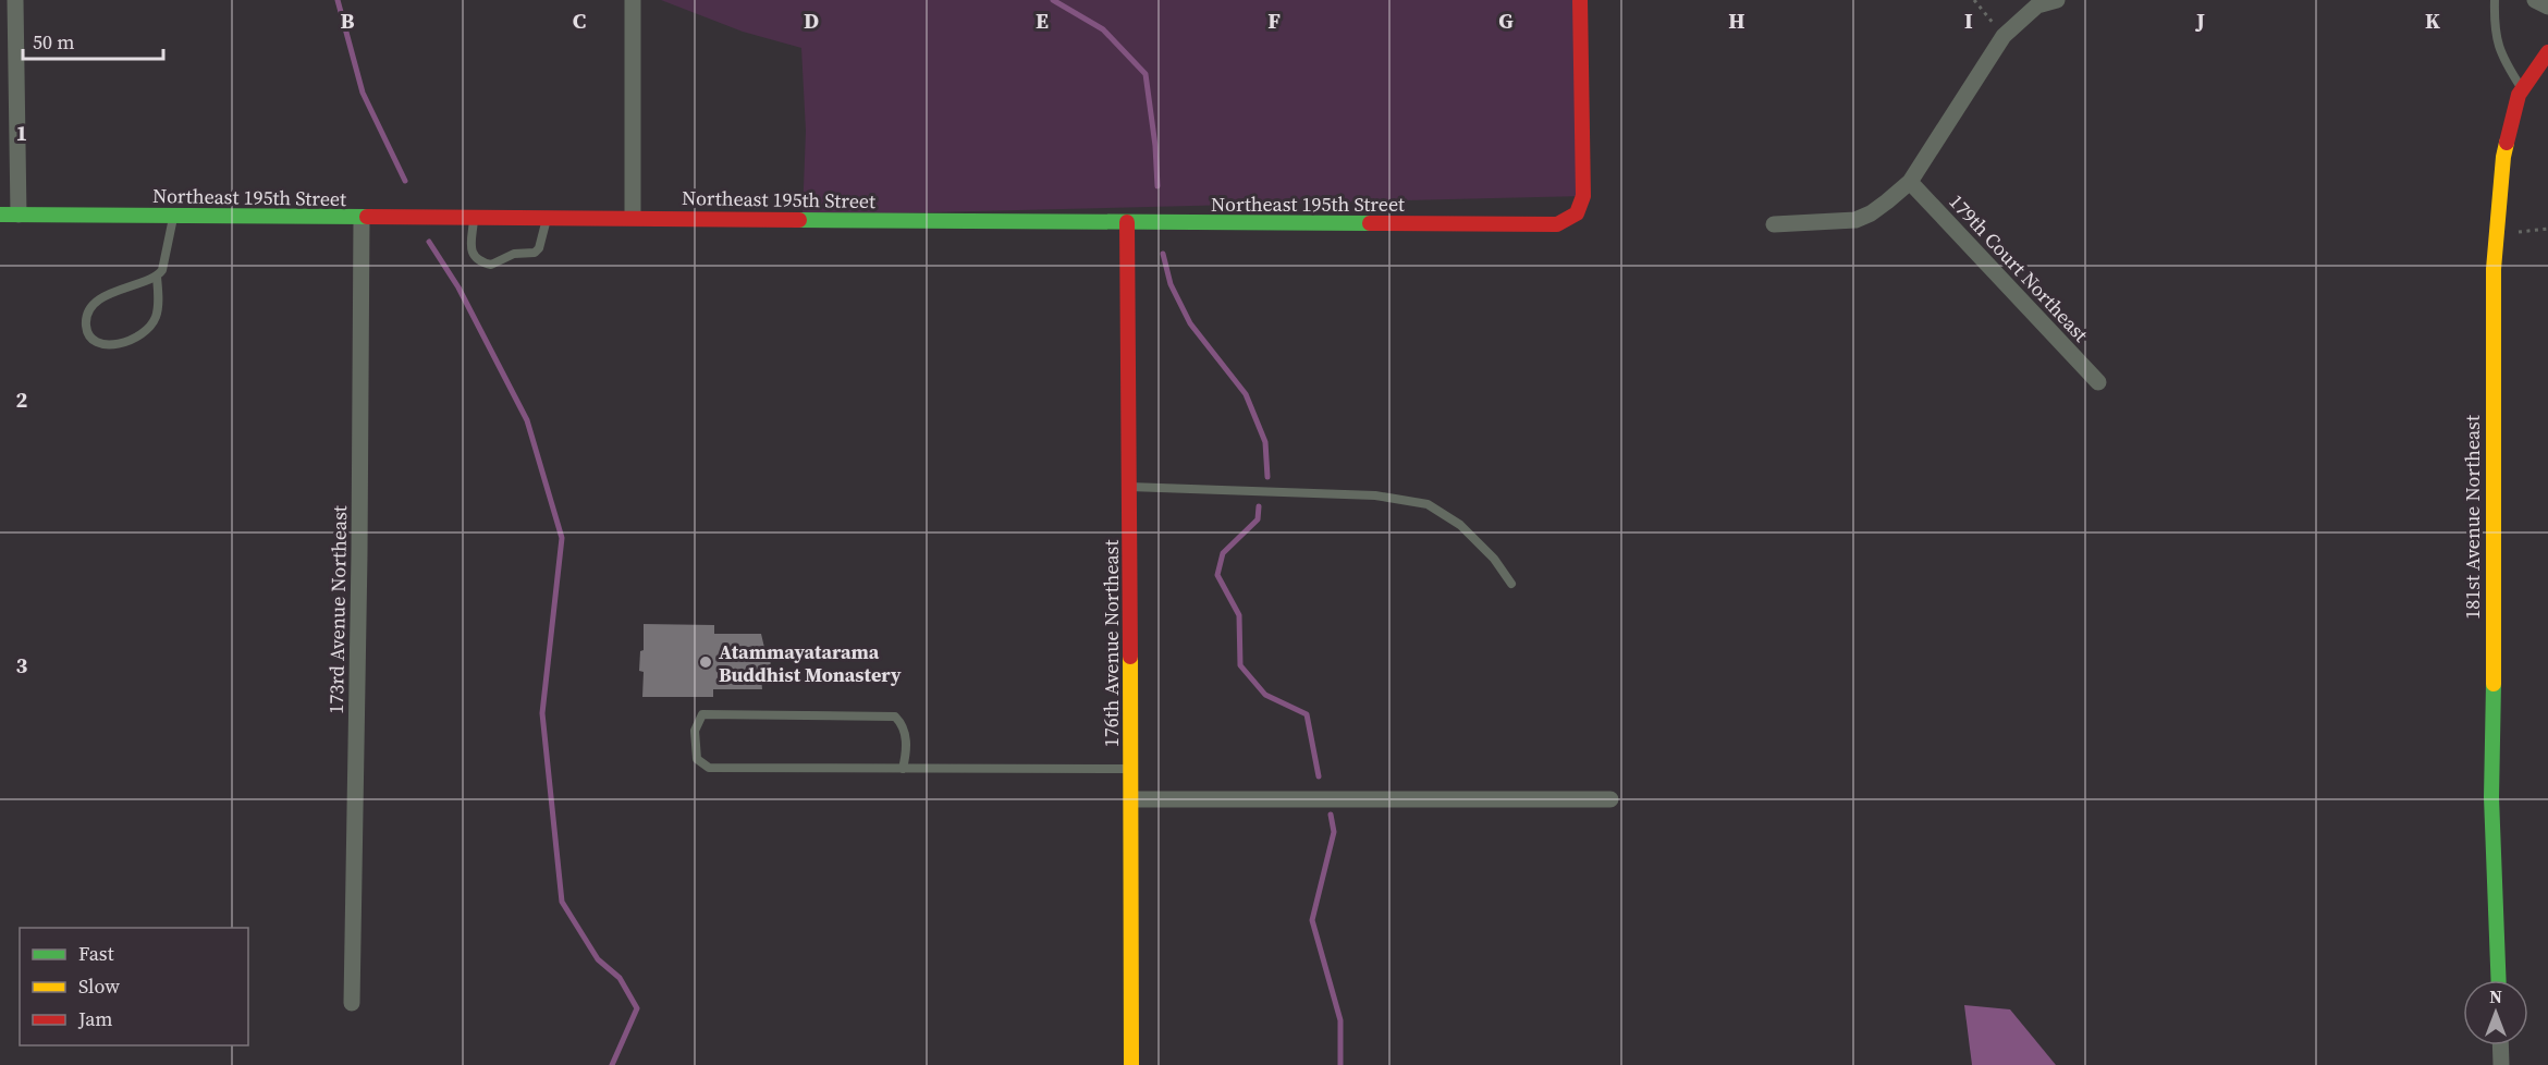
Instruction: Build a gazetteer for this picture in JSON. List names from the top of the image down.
{
  "streets": {
    "street": [
      "Northeast 195th Street",
      "179th Court Northeast",
      "181st Avenue Northeast",
      "173rd Avenue Northeast",
      "176th Avenue Northeast"
    ]
  },
  "crossings": [
    ["Northeast 195th Street", "173rd Avenue Northeast"],
    ["Northeast 195th Street", "176th Avenue Northeast"]
  ],
  "places": ["Atammayatarama Buddhist Monastery"],
  "legend": ["Fast", "Slow", "Jam"],
  "scale_bar": "50 m",
  "north": "top",
  "grid": {
    "columns": [
      "B",
      "C",
      "D",
      "E",
      "F",
      "G",
      "H",
      "I",
      "J",
      "K"
    ],
    "rows": ["1", "2", "3"]
  }
}
